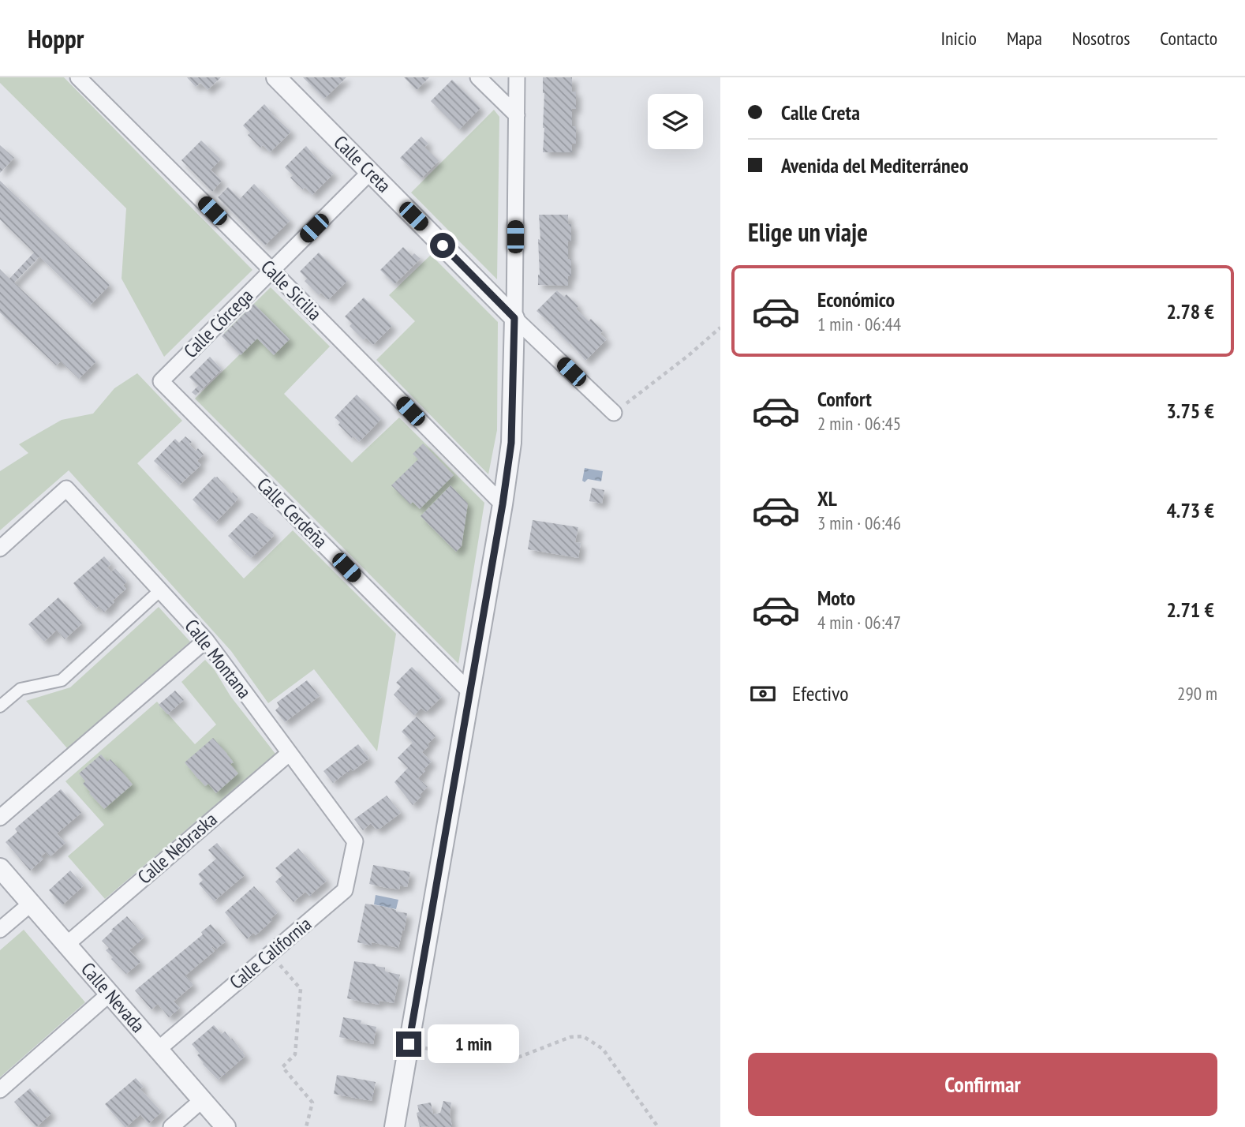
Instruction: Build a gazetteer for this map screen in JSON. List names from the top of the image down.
{
  "streets": {
    "street": [
      "Calle Creta",
      "Calle Sicilia",
      "Calle Córcega",
      "Calle Cerdeña",
      "Calle Montana",
      "Calle Nebraska",
      "Calle California",
      "Calle Nevada"
    ]
  },
  "crossings": [
    ["Calle Creta", "Calle Córcega"],
    ["Calle Sicilia", "Calle Córcega"],
    ["Calle Córcega", "Calle Cerdeña"],
    ["Calle Montana", "Calle Nebraska"],
    ["Calle Montana", "Calle California"],
    ["Calle Nebraska", "Calle Nevada"],
    ["Calle California", "Calle Nevada"]
  ],
  "page": {
    "header": "Hoppr",
    "nav": [
      "Inicio",
      "Mapa",
      "Nosotros",
      "Contacto"
    ],
    "banner": ["Calle Creta", "Avenida del Mediterráneo"],
    "heading": "Elige un viaje",
    "list": [
      {
        "name": "Económico",
        "note": "1 min · 06:44",
        "value": "2.78 €"
      },
      {
        "name": "Confort",
        "note": "2 min · 06:45",
        "value": "3.75 €"
      },
      {
        "name": "XL",
        "note": "3 min · 06:46",
        "value": "4.73 €"
      },
      {
        "name": "Moto",
        "note": "4 min · 06:47",
        "value": "2.71 €"
      }
    ],
    "pay": ["Efectivo", "290 m"],
    "bubble": "1 min",
    "buttons": "Confirmar"
  }
}
